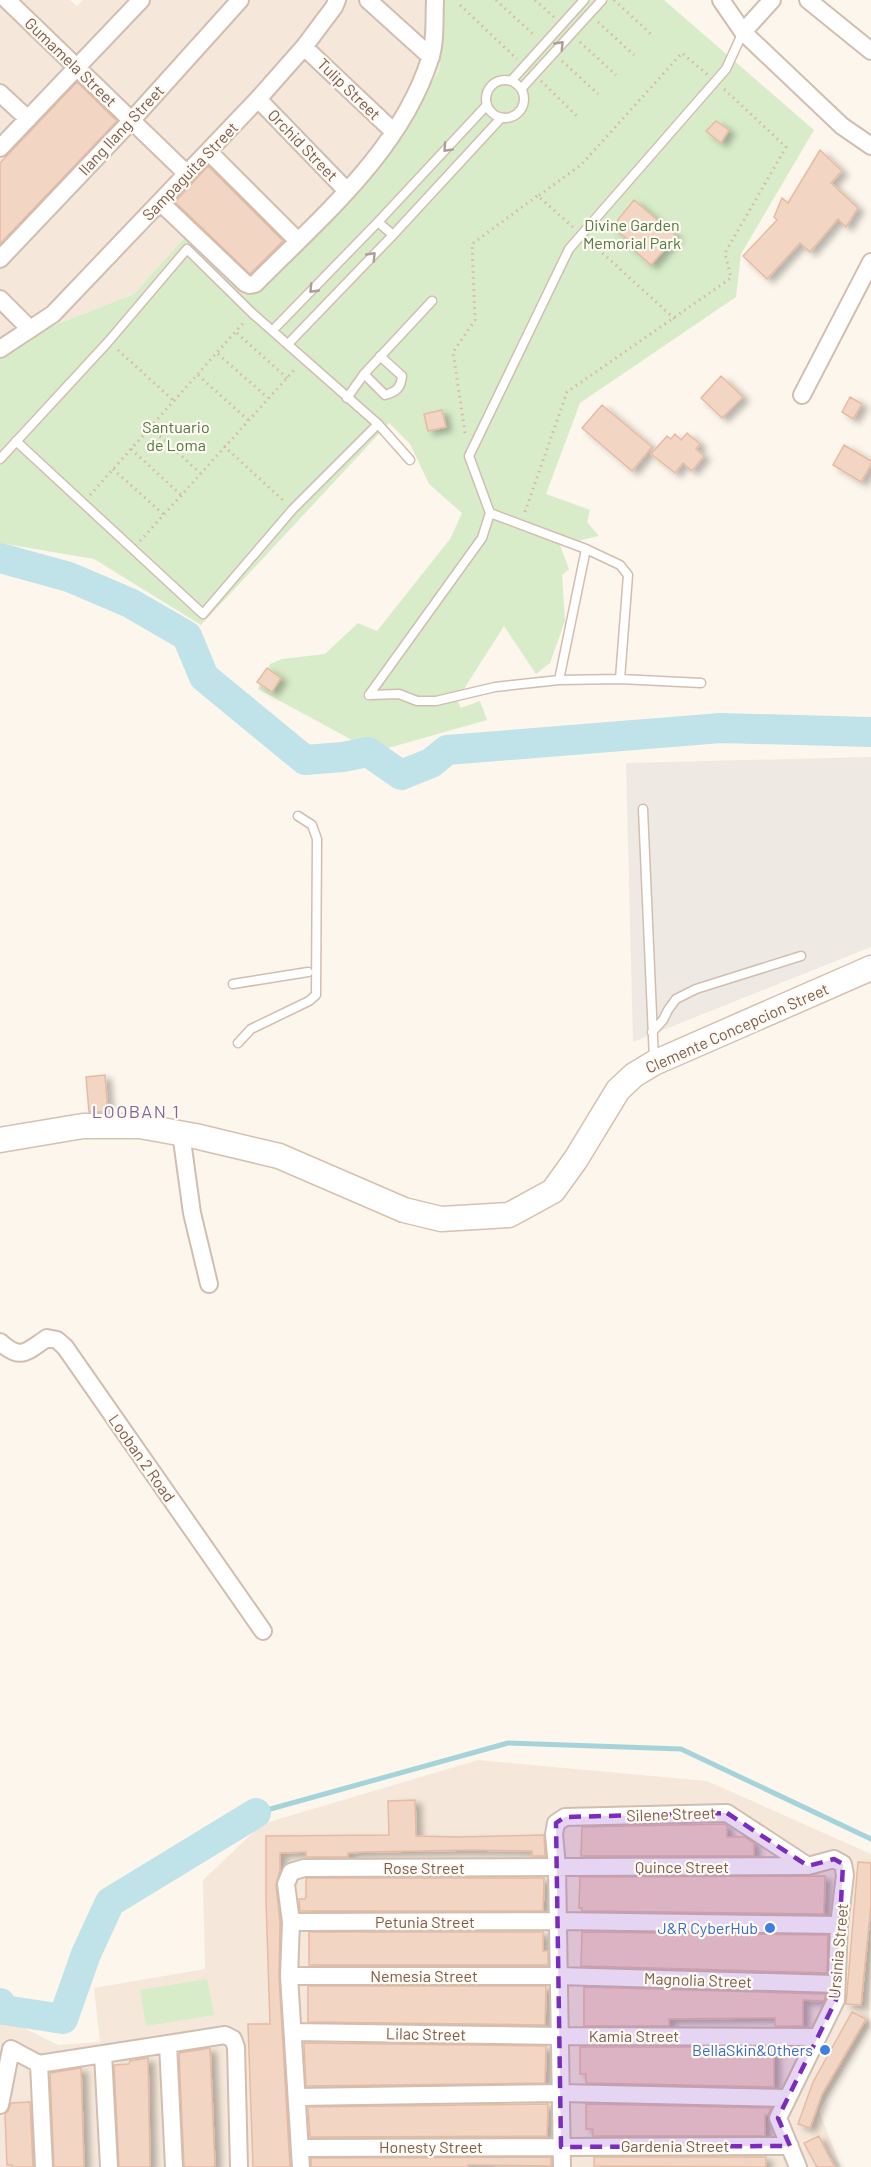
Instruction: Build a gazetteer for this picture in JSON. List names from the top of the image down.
{
  "streets": {
    "street": [
      "Gumamela Street",
      "Tulip Street",
      "Ilang Ilang Street",
      "Orchid Street",
      "Sampaguita Street",
      "Clemente Concepcion Street",
      "Looban 2 Road",
      "Silene Street",
      "Quince Street",
      "Rose Street",
      "Petunia Street",
      "Ursinia Street",
      "Nemesia Street",
      "Magnolia Street",
      "Lilac Street",
      "Kamia Street",
      "Gardenia Street",
      "Honesty Street"
    ]
  },
  "crossings": [
    ["Gumamela Street", "Ilang Ilang Street"],
    ["Gumamela Street", "Sampaguita Street"],
    ["Tulip Street", "Sampaguita Street"],
    ["Orchid Street", "Sampaguita Street"],
    ["Silene Street", "Quince Street"],
    ["Silene Street", "Rose Street"],
    ["Silene Street", "Ursinia Street"],
    ["Quince Street", "Rose Street"],
    ["Quince Street", "Ursinia Street"],
    ["Rose Street", "Petunia Street"],
    ["Ursinia Street", "Magnolia Street"],
    ["Ursinia Street", "Kamia Street"],
    ["Ursinia Street", "Gardenia Street"],
    ["Nemesia Street", "Magnolia Street"],
    ["Lilac Street", "Kamia Street"],
    ["Gardenia Street", "Honesty Street"]
  ],
  "districts": ["LOOBAN 1"],
  "parks": ["Divine Garden Memorial Park", "Santuario de Loma"],
  "places": ["J&R CyberHub", "BellaSkin&Others"]
}
